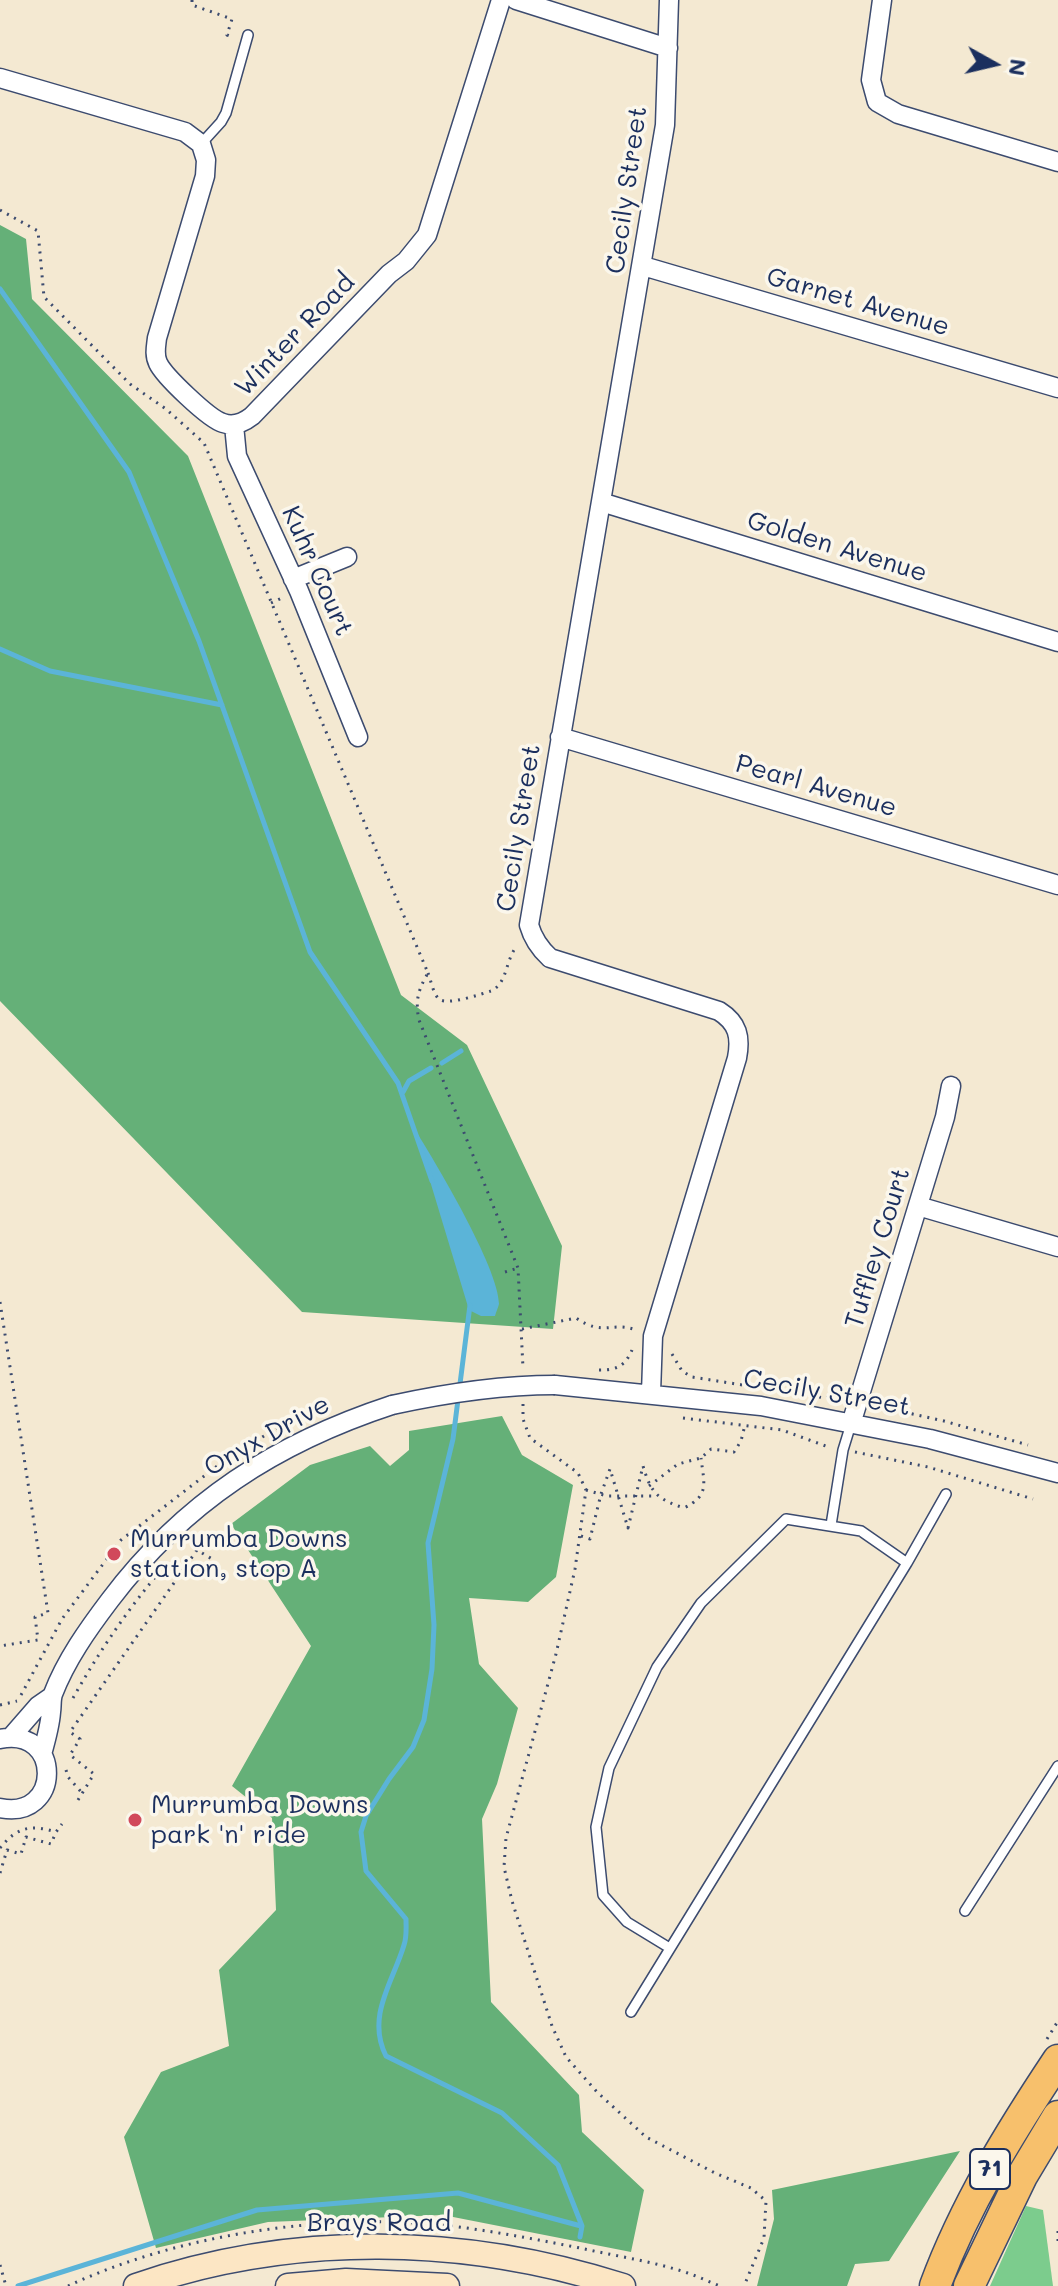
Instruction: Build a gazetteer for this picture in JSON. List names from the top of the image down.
{
  "streets": {
    "highway": ["71"],
    "main road": ["Brays Road"],
    "street": [
      "Cecily Street",
      "Garnet Avenue",
      "Winter Road",
      "Golden Avenue",
      "Kuhr Court",
      "Pearl Avenue",
      "Tuffley Court",
      "Onyx Drive"
    ]
  },
  "crossings": [
    ["Cecily Street", "Garnet Avenue"],
    ["Cecily Street", "Golden Avenue"],
    ["Cecily Street", "Pearl Avenue"],
    ["Cecily Street", "Tuffley Court"],
    ["Cecily Street", "Onyx Drive"],
    ["Winter Road", "Kuhr Court"]
  ],
  "places": ["Murrumba Downs station, stop A", "Murrumba Downs park 'n' ride"],
  "north": "right"
}
